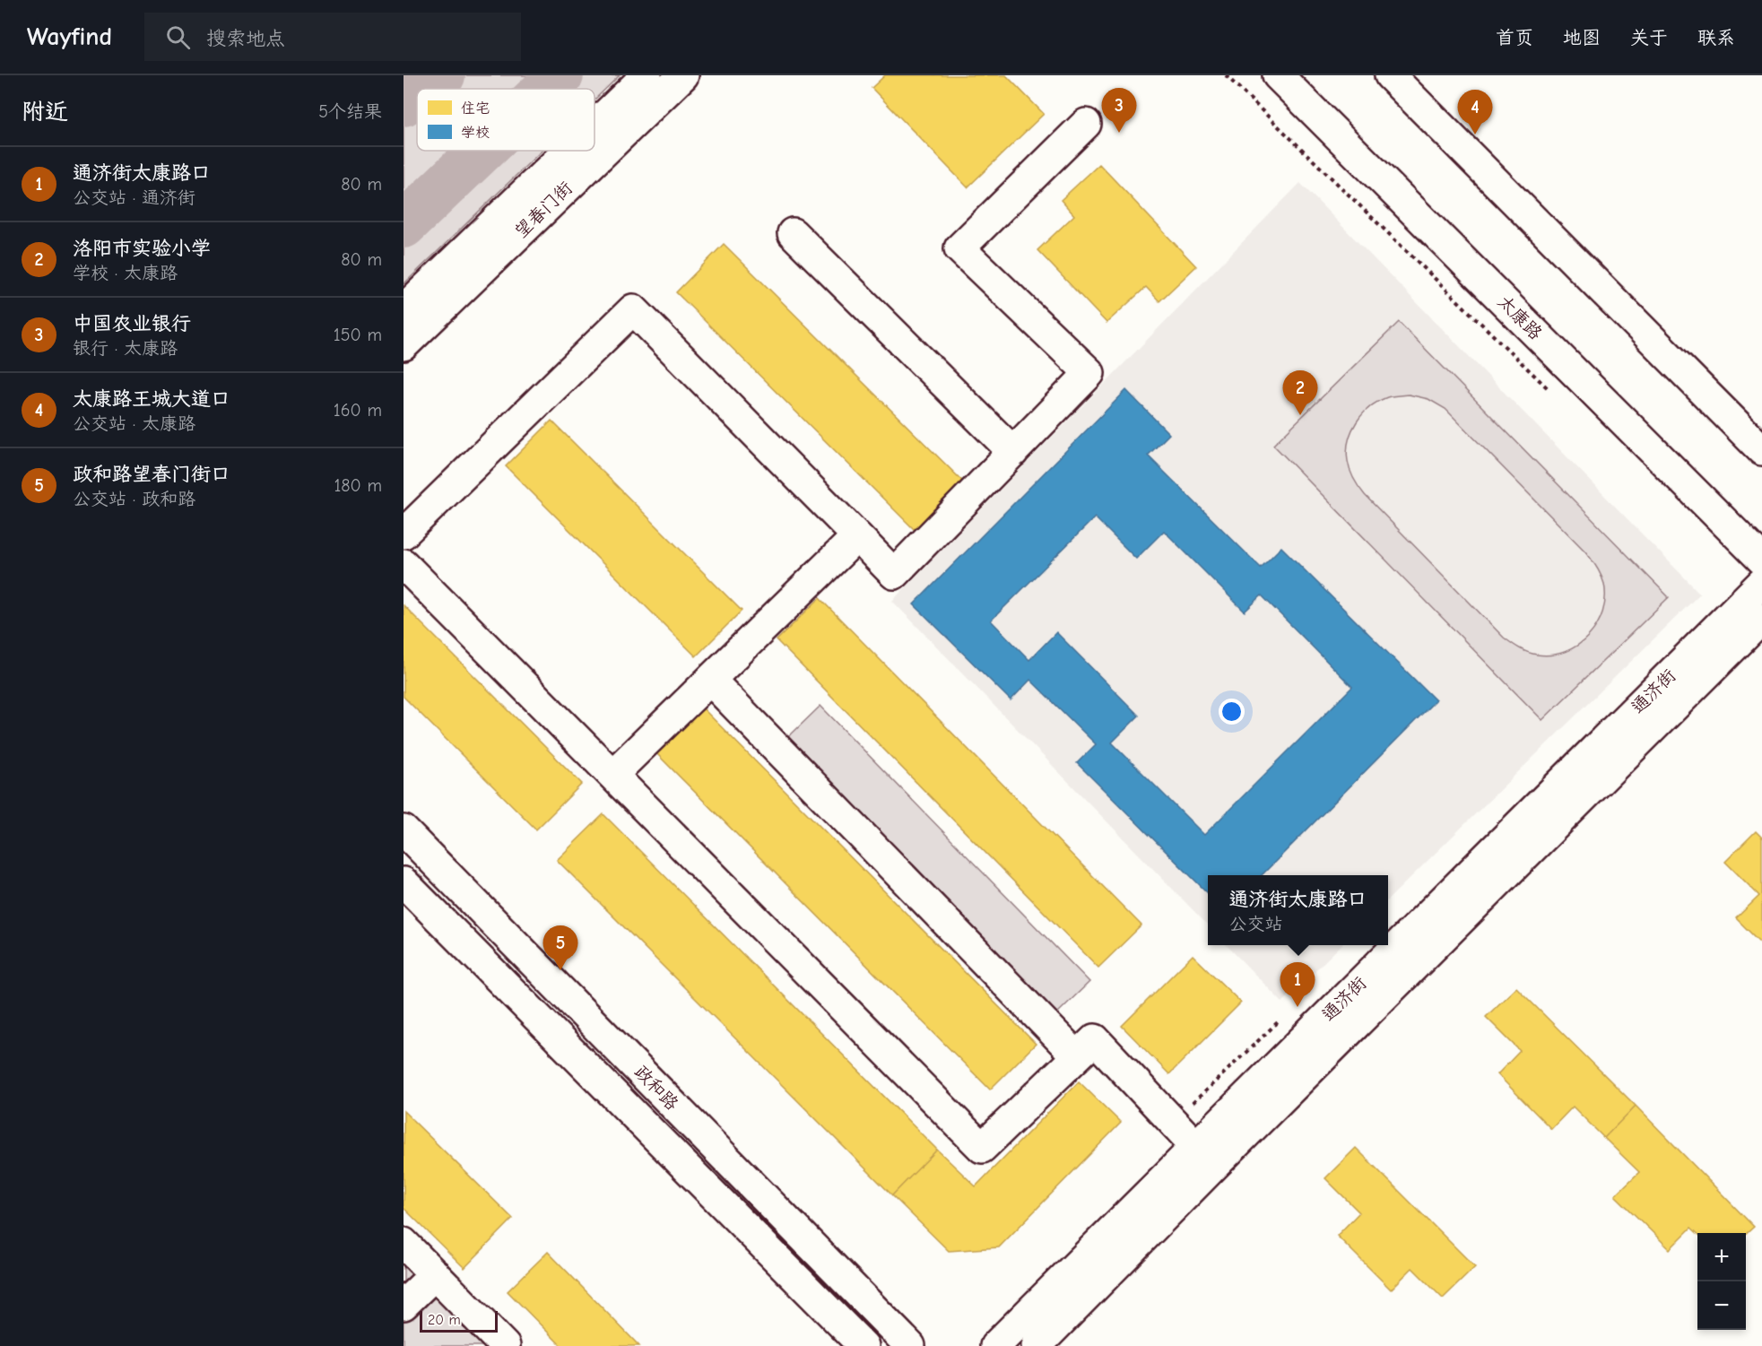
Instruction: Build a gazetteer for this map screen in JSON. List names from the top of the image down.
{
  "streets": {
    "street": [
      "望春门街",
      "太康路",
      "通济街",
      "政和路"
    ]
  },
  "legend": ["住宅", "学校"],
  "scale_bar": "20 m",
  "page": {
    "header": "Wayfind",
    "search": "搜索地点",
    "nav": [
      "首页",
      "地图",
      "关于",
      "联系"
    ],
    "heading": ["附近", "5个结果"],
    "pins": [
      "3",
      "4",
      "2",
      "5",
      "1"
    ],
    "list": [
      {
        "mark": "1",
        "name": "通济街太康路口",
        "note": "公交站 · 通济街",
        "value": "80 m"
      },
      {
        "mark": "2",
        "name": "洛阳市实验小学",
        "note": "学校 · 太康路",
        "value": "80 m"
      },
      {
        "mark": "3",
        "name": "中国农业银行",
        "note": "银行 · 太康路",
        "value": "150 m"
      },
      {
        "mark": "4",
        "name": "太康路王城大道口",
        "note": "公交站 · 太康路",
        "value": "160 m"
      },
      {
        "mark": "5",
        "name": "政和路望春门街口",
        "note": "公交站 · 政和路",
        "value": "180 m"
      }
    ],
    "popup": ["通济街太康路口", "公交站"],
    "map_buttons": ["+", "−"],
    "scale": "20 m"
  }
}
